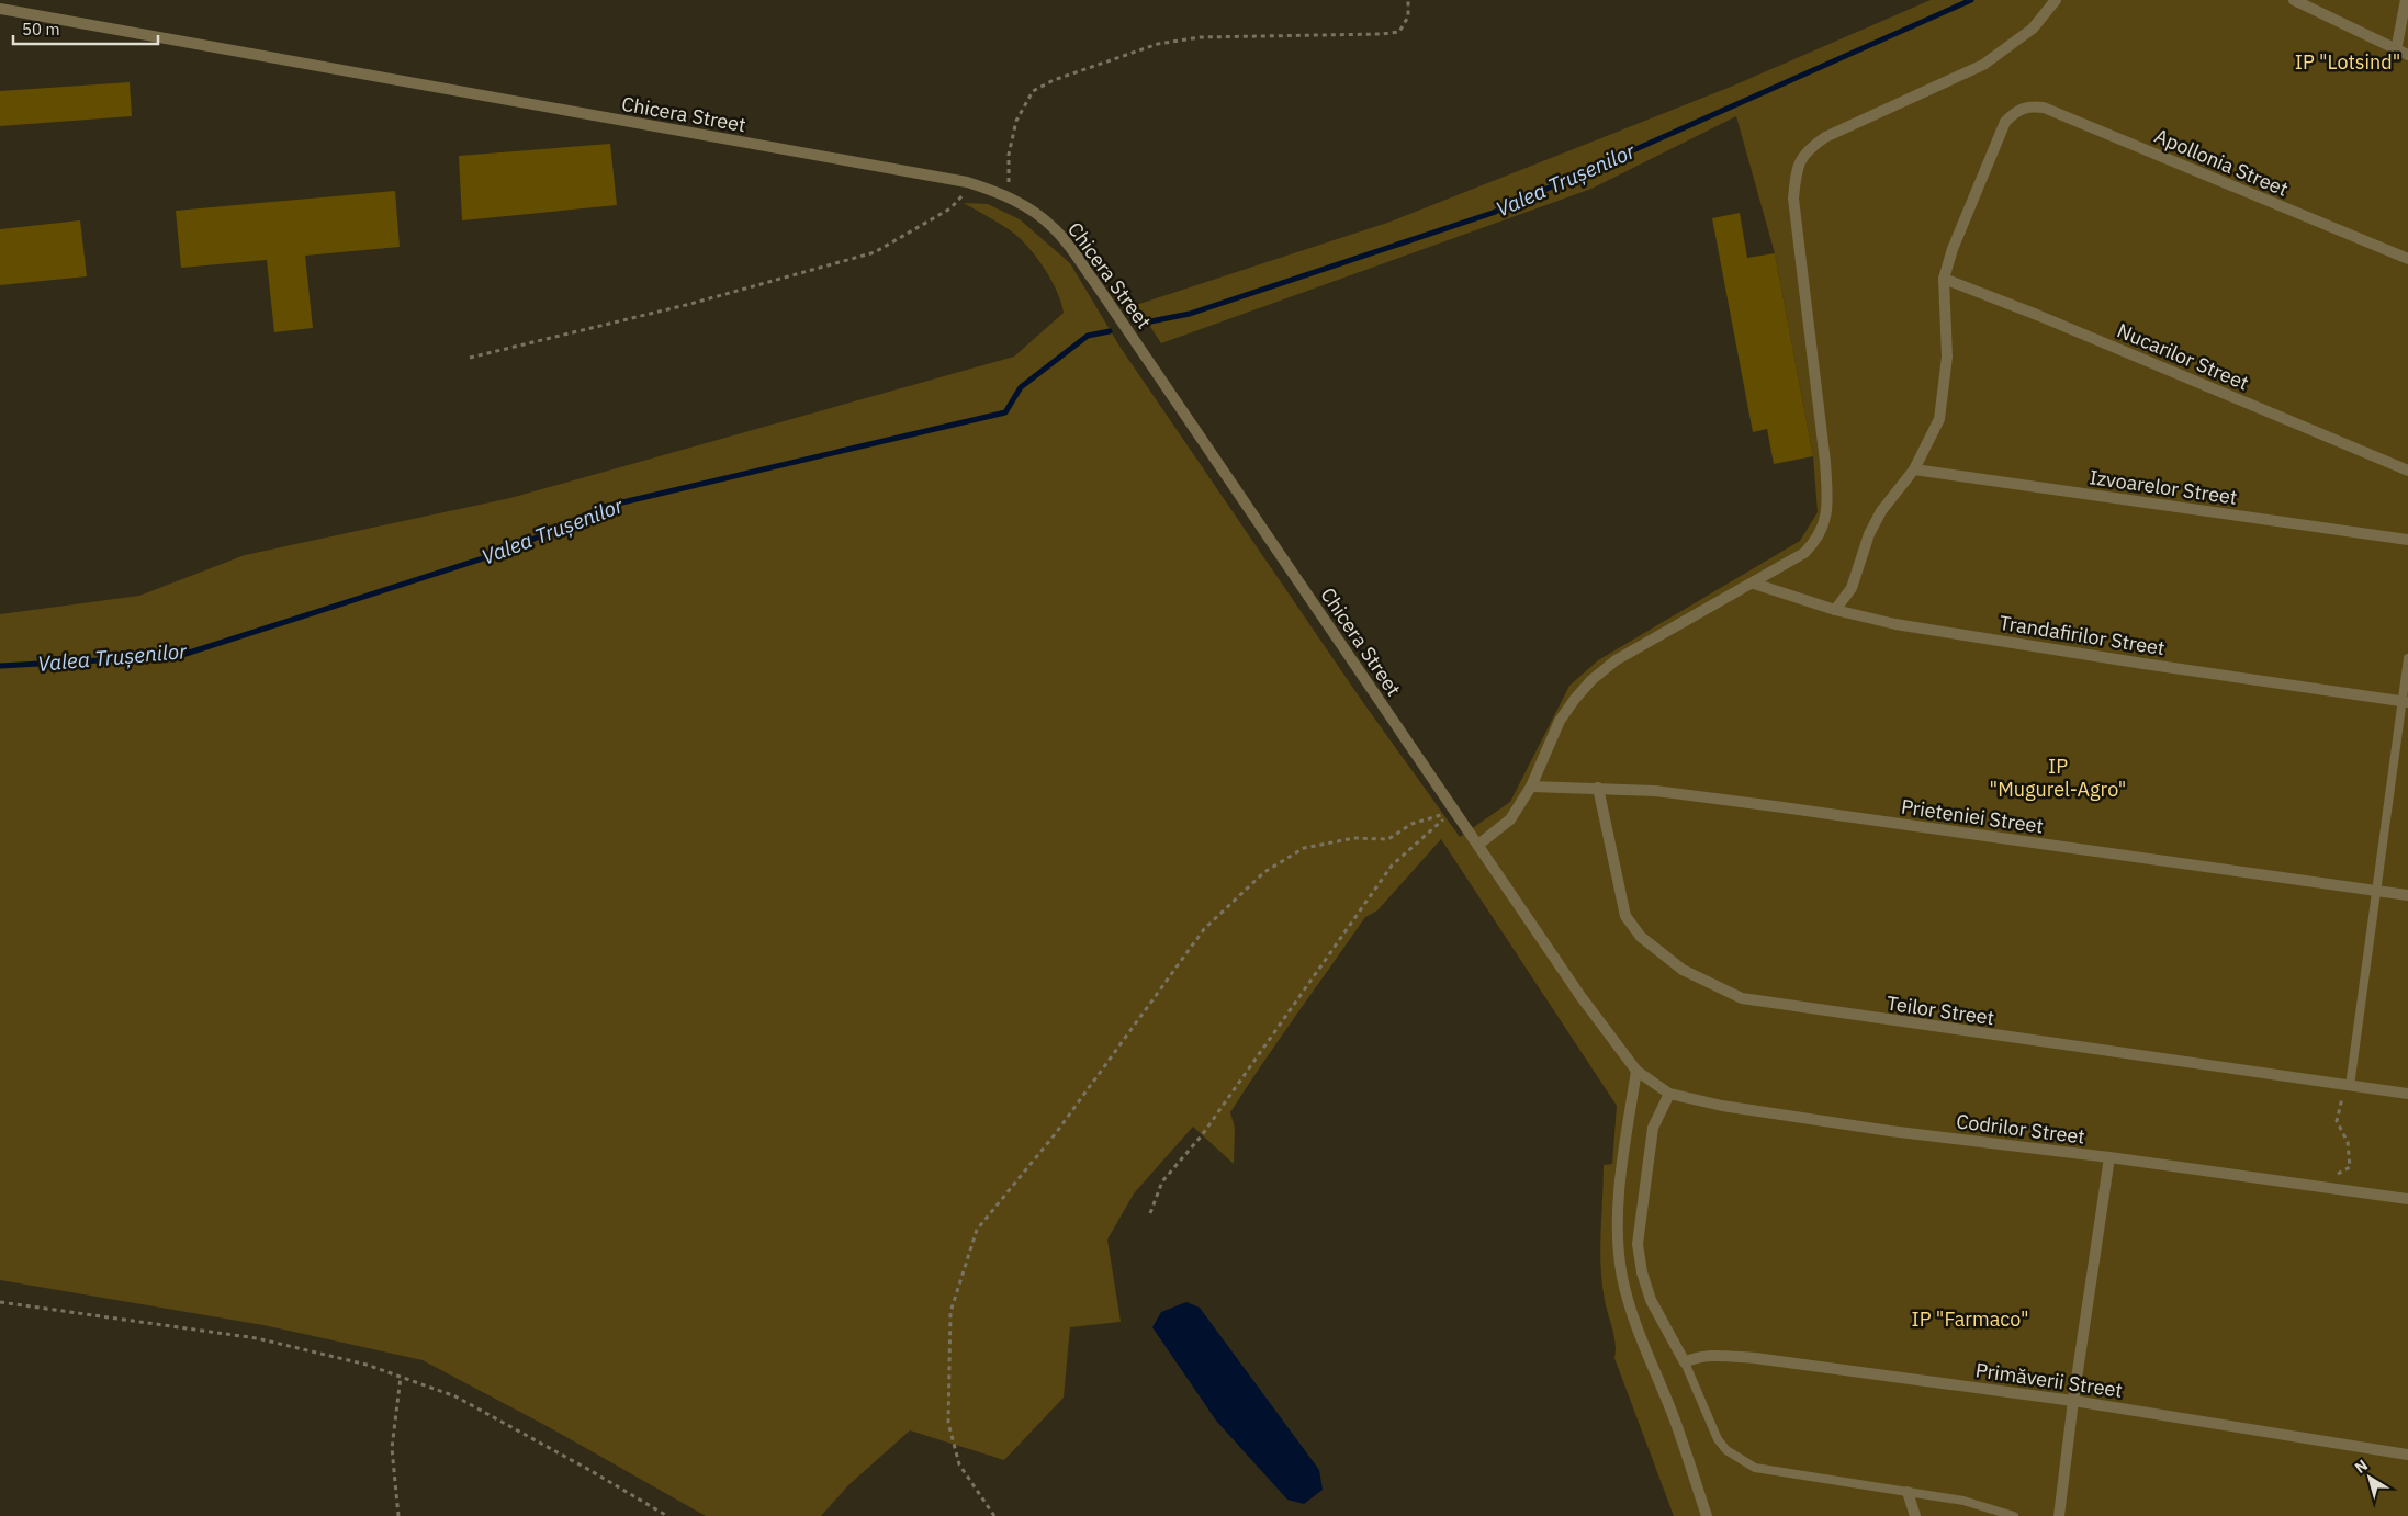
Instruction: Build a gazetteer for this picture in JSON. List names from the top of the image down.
{
  "streets": {
    "street": [
      "Chicera Street",
      "Apollonia Street",
      "Nucarilor Street",
      "Izvoarelor Street",
      "Trandafirilor Street",
      "Prieteniei Street",
      "Teilor Street",
      "Codrilor Street",
      "Primăverii Street"
    ]
  },
  "crossings": [
    ["Chicera Street", "Codrilor Street"],
    ["Apollonia Street", "Nucarilor Street"],
    ["Prieteniei Street", "Teilor Street"]
  ],
  "water": ["Valea Trușenilor"],
  "parks": ["IP \"Lotsind\"", "IP \"Mugurel-Agro\"", "IP \"Farmaco\""],
  "scale_bar": "50 m",
  "north": "top left"
}
